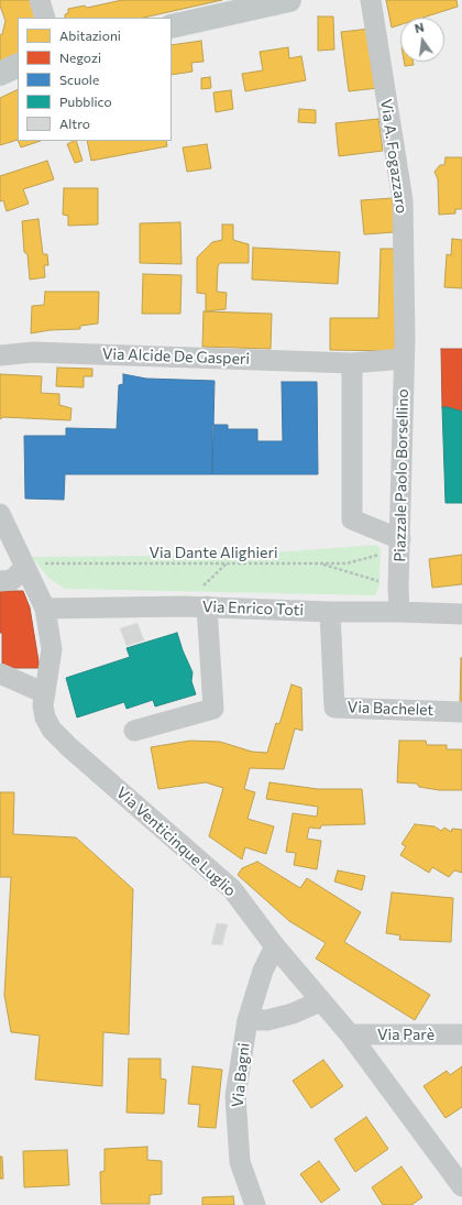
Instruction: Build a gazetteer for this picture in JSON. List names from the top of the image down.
{
  "streets": {
    "street": [
      "Via A. Fogazzaro",
      "Via Alcide De Gasperi",
      "Piazzale Paolo Borsellino",
      "Via Enrico Toti",
      "Via Bachelet",
      "Via Venticinque Luglio",
      "Via Parè",
      "Via Bagni"
    ],
    "path": ["Via Dante Alighieri"]
  },
  "crossings": [
    ["Via A. Fogazzaro", "Via Alcide De Gasperi"],
    ["Via A. Fogazzaro", "Piazzale Paolo Borsellino"],
    ["Via Alcide De Gasperi", "Piazzale Paolo Borsellino"],
    ["Piazzale Paolo Borsellino", "Via Dante Alighieri"],
    ["Piazzale Paolo Borsellino", "Via Enrico Toti"],
    ["Via Dante Alighieri", "Via Venticinque Luglio"],
    ["Via Enrico Toti", "Via Bachelet"],
    ["Via Enrico Toti", "Via Venticinque Luglio"],
    ["Via Venticinque Luglio", "Via Parè"],
    ["Via Venticinque Luglio", "Via Bagni"]
  ],
  "legend": [
    "Abitazioni",
    "Negozi",
    "Scuole",
    "Pubblico",
    "Altro"
  ],
  "north": "top"
}
